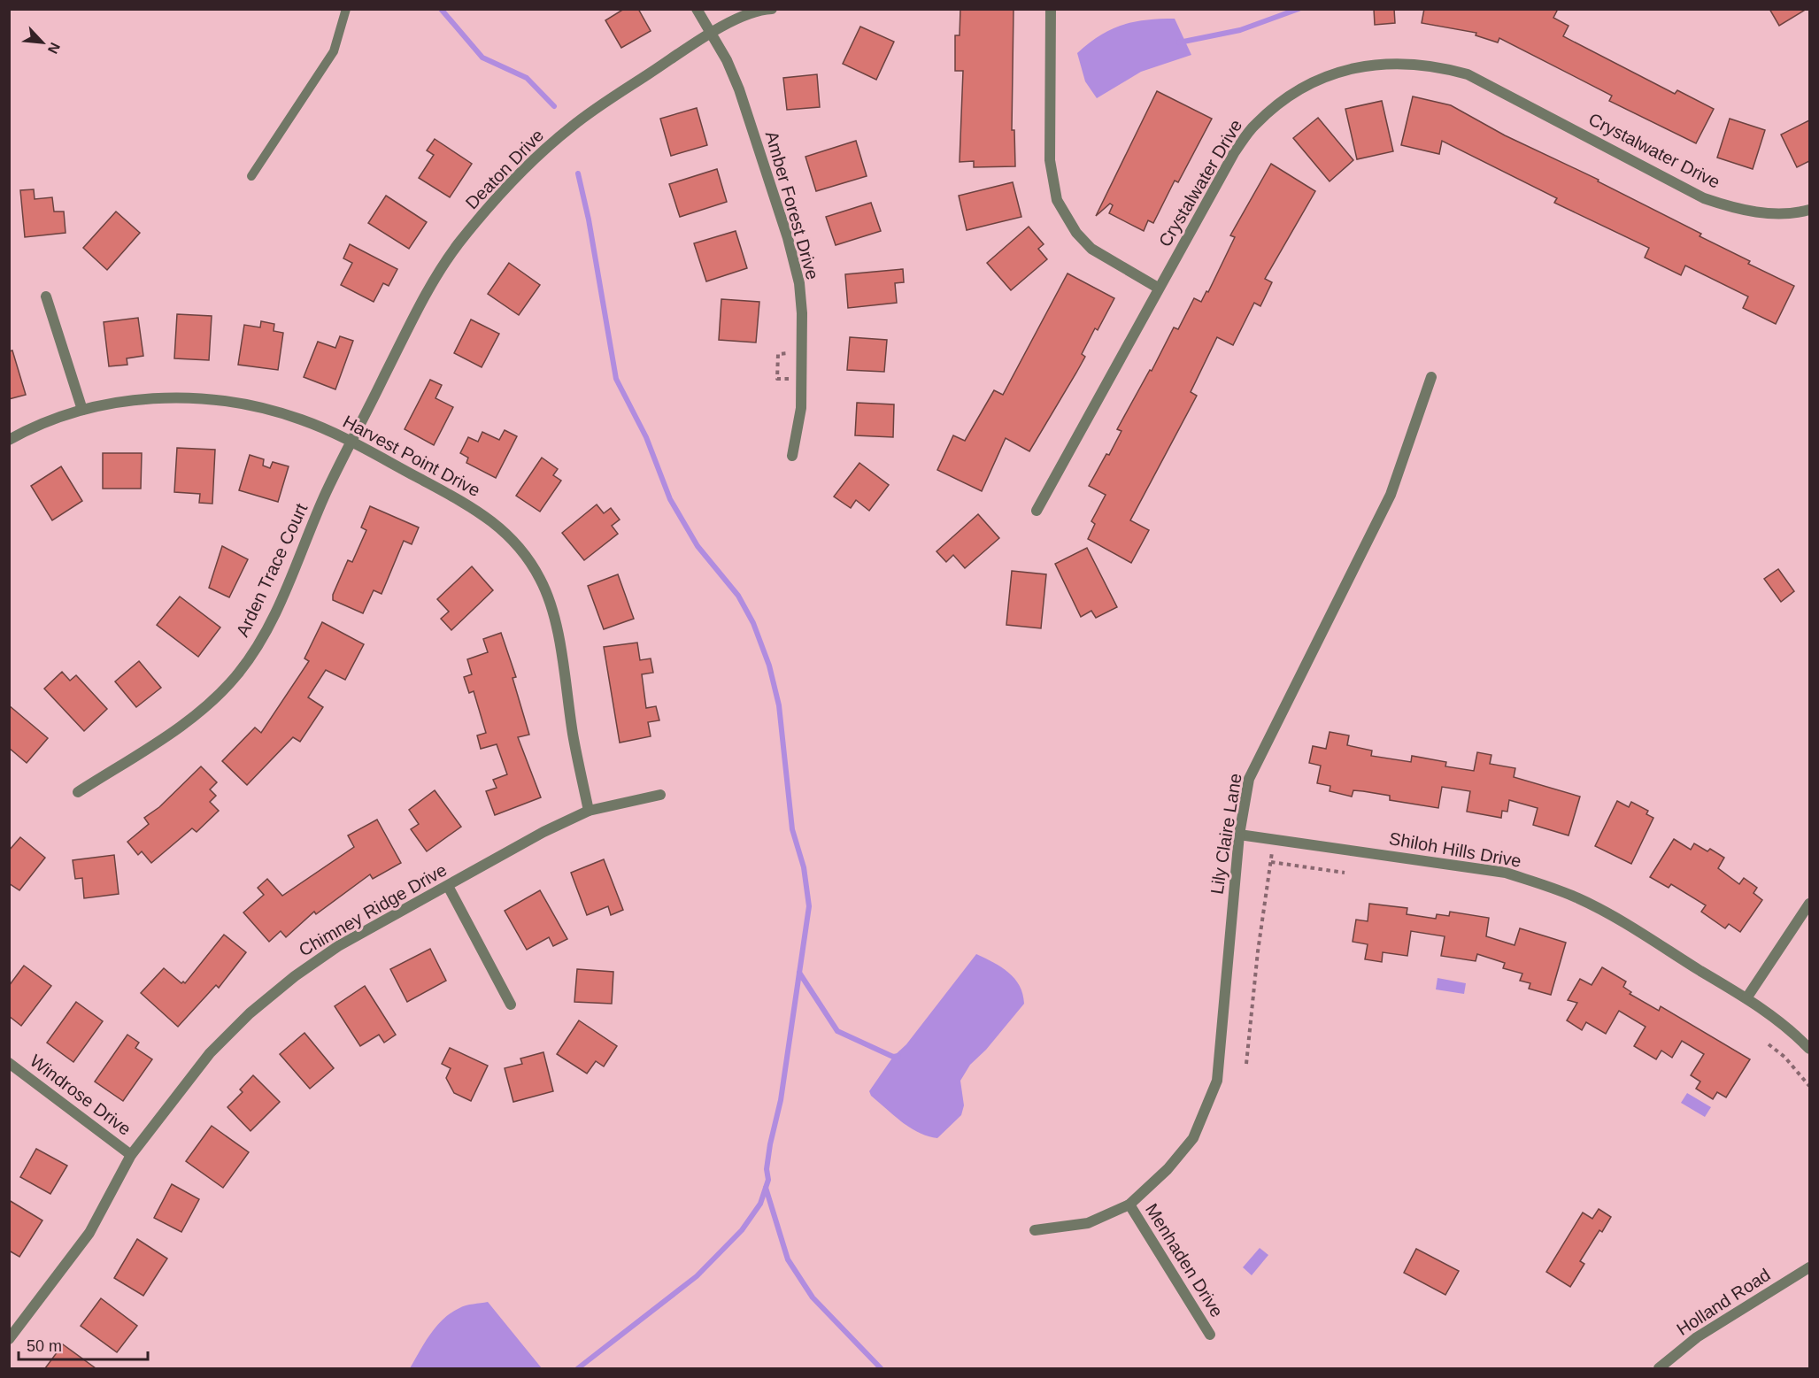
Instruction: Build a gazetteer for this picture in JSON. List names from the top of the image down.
{
  "streets": {
    "street": [
      "Crystalwater Drive",
      "Deaton Drive",
      "Amber Forest Drive",
      "Harvest Point Drive",
      "Arden Trace Court",
      "Lily Claire Lane",
      "Shiloh Hills Drive",
      "Chimney Ridge Drive",
      "Windrose Drive",
      "Menhaden Drive",
      "Holland Road"
    ]
  },
  "crossings": [
    ["Deaton Drive", "Amber Forest Drive"],
    ["Deaton Drive", "Harvest Point Drive"],
    ["Deaton Drive", "Arden Trace Court"],
    ["Harvest Point Drive", "Arden Trace Court"],
    ["Harvest Point Drive", "Chimney Ridge Drive"],
    ["Lily Claire Lane", "Shiloh Hills Drive"],
    ["Lily Claire Lane", "Menhaden Drive"],
    ["Chimney Ridge Drive", "Windrose Drive"]
  ],
  "scale_bar": "50 m",
  "north": "bottom right"
}
